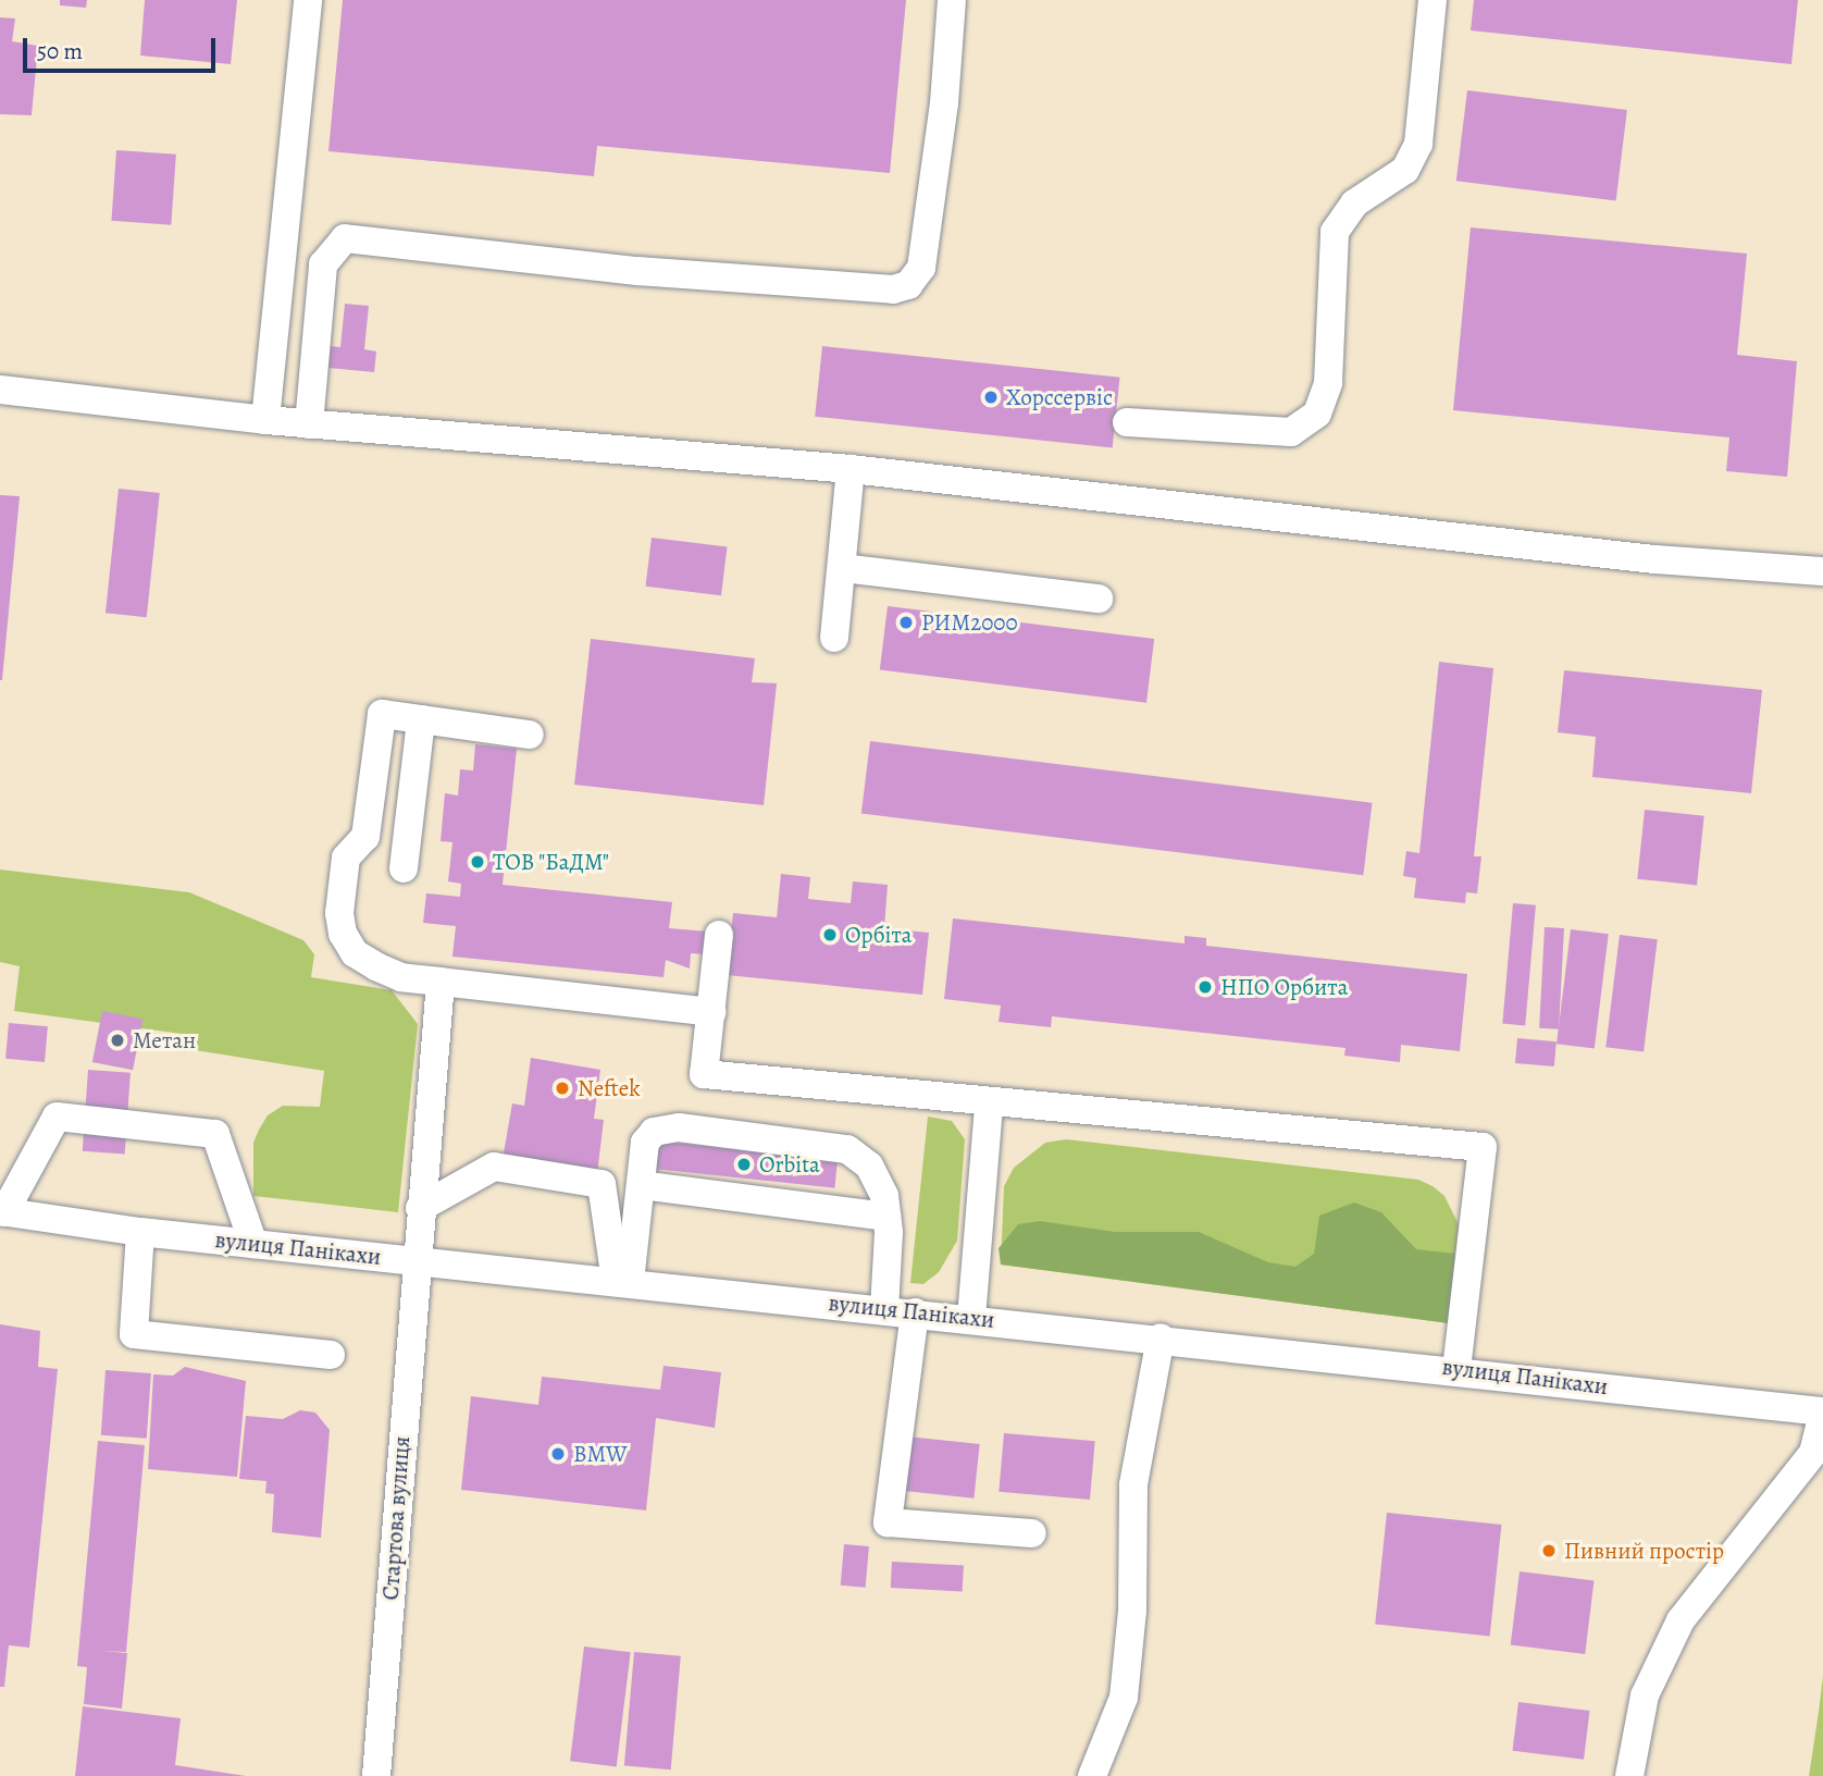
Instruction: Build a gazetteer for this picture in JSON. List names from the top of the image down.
{
  "streets": {
    "street": ["вулиця Панікахи", "Стартова вулиця"]
  },
  "crossings": [
    ["вулиця Панікахи", "Стартова вулиця"]
  ],
  "places": [
    "Хорссервіс",
    "РИМ2000",
    "ТОВ \"БаДМ\"",
    "Орбіта",
    "НПО Орбита",
    "Метан",
    "Neftek",
    "Orbita",
    "BMW",
    "Пивний простір"
  ],
  "scale_bar": "50 m"
}
